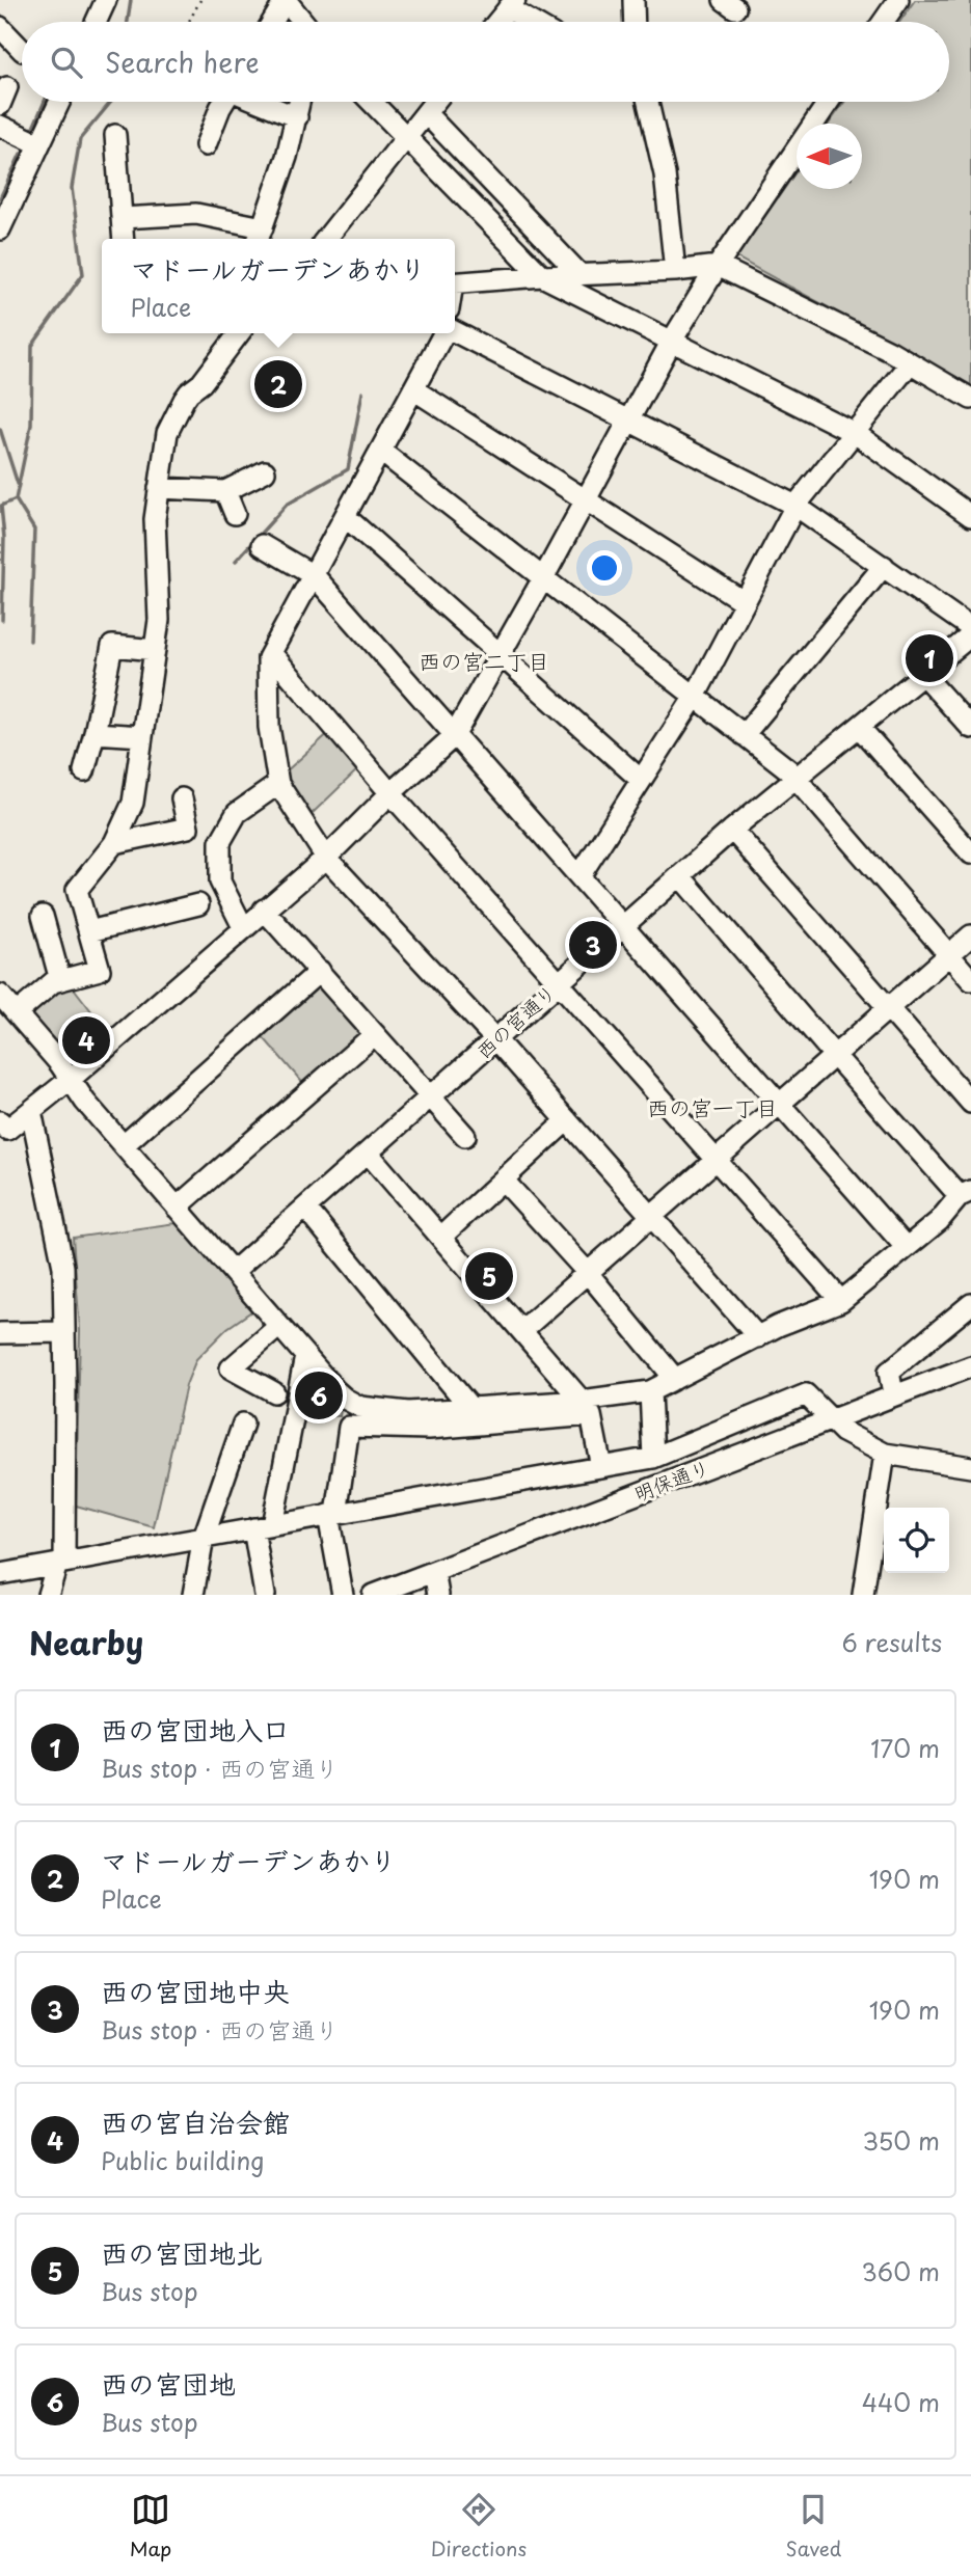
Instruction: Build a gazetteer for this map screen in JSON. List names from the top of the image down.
{
  "streets": {
    "street": ["西の宮通り", "明保通り"]
  },
  "districts": ["西の宮二丁目", "西の宮一丁目"],
  "north": "left",
  "page": {
    "search": "Search here",
    "popup": ["マドールガーデンあかり", "Place"],
    "pins": [
      "2",
      "1",
      "3",
      "4",
      "5",
      "6"
    ],
    "heading": ["Nearby", "6 results"],
    "list": [
      {
        "mark": "1",
        "name": "西の宮団地入口",
        "note": "Bus stop · 西の宮通り",
        "value": "170 m"
      },
      {
        "mark": "2",
        "name": "マドールガーデンあかり",
        "note": "Place",
        "value": "190 m"
      },
      {
        "mark": "3",
        "name": "西の宮団地中央",
        "note": "Bus stop · 西の宮通り",
        "value": "190 m"
      },
      {
        "mark": "4",
        "name": "西の宮自治会館",
        "note": "Public building",
        "value": "350 m"
      },
      {
        "mark": "5",
        "name": "西の宮団地北",
        "note": "Bus stop",
        "value": "360 m"
      },
      {
        "mark": "6",
        "name": "西の宮団地",
        "note": "Bus stop",
        "value": "440 m"
      }
    ],
    "nav": ["Map", "Directions", "Saved"]
  }
}
